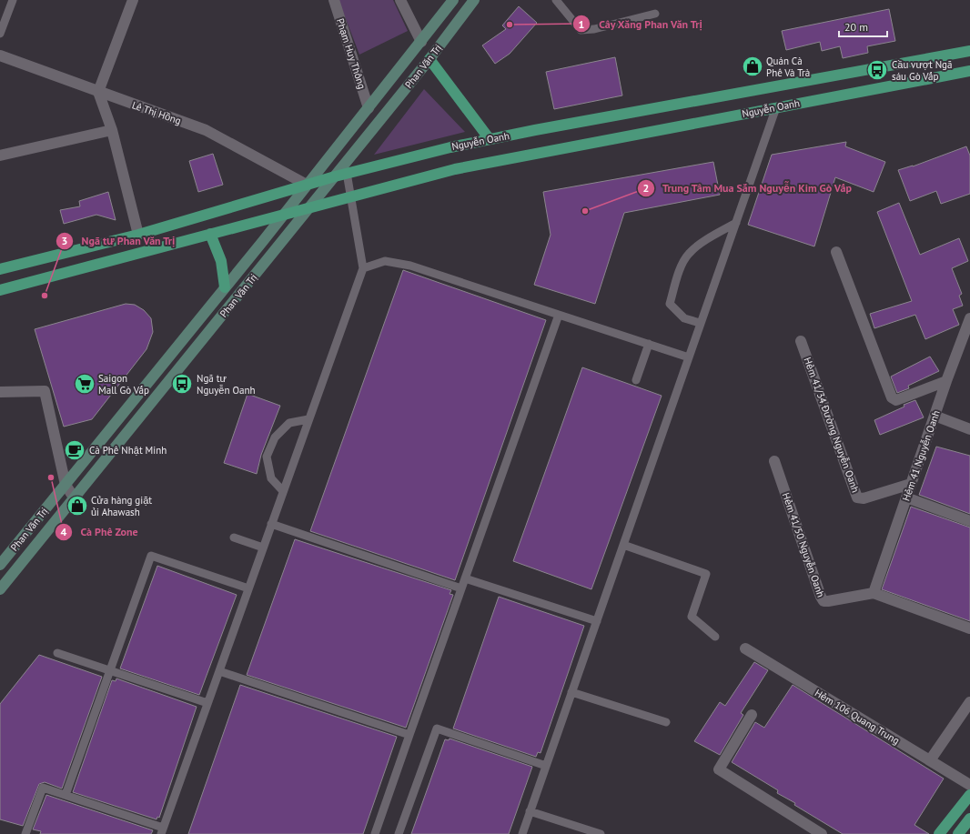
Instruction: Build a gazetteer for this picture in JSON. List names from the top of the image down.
{
  "streets": {
    "main road": ["Phan Văn Trị", "Nguyễn Oanh"],
    "street": [
      "Phạm Huy Thông",
      "Lê Thị Hồng",
      "Hẻm 41/34 Đường Nguyễn Oanh",
      "Hẻm 41 Nguyễn Oanh",
      "Hẻm 41/50 Nguyễn Oanh",
      "Hẻm 106 Quang Trung"
    ]
  },
  "crossings": [
    ["Phạm Huy Thông", "Phan Văn Trị"],
    ["Phan Văn Trị", "Nguyễn Oanh"],
    ["Phan Văn Trị", "Lê Thị Hồng"],
    ["Nguyễn Oanh", "Lê Thị Hồng"],
    ["Hẻm 41/34 Đường Nguyễn Oanh", "Hẻm 41 Nguyễn Oanh"],
    ["Hẻm 41 Nguyễn Oanh", "Hẻm 41/50 Nguyễn Oanh"]
  ],
  "places": {
    "other": [
      "Cây Xăng Phan Văn Trị",
      "Trung Tâm Mua Sắm Nguyễn Kim Gò Vấp",
      "Ngã tư Phan Văn Trị",
      "Cà Phê Zone"
    ],
    "shop": ["Quán Cà Phê Và Trà", "Cửa hàng giặt ủi Ahawash"],
    "bus stop": ["Cầu vượt Ngã sáu Gò Vấp", "Ngã tư Nguyễn Oanh"],
    "supermarket": ["Saigon Mall Gò Vấp"],
    "cafe": ["Cà Phê Nhật Minh"]
  },
  "scale_bar": "20 m"
}
